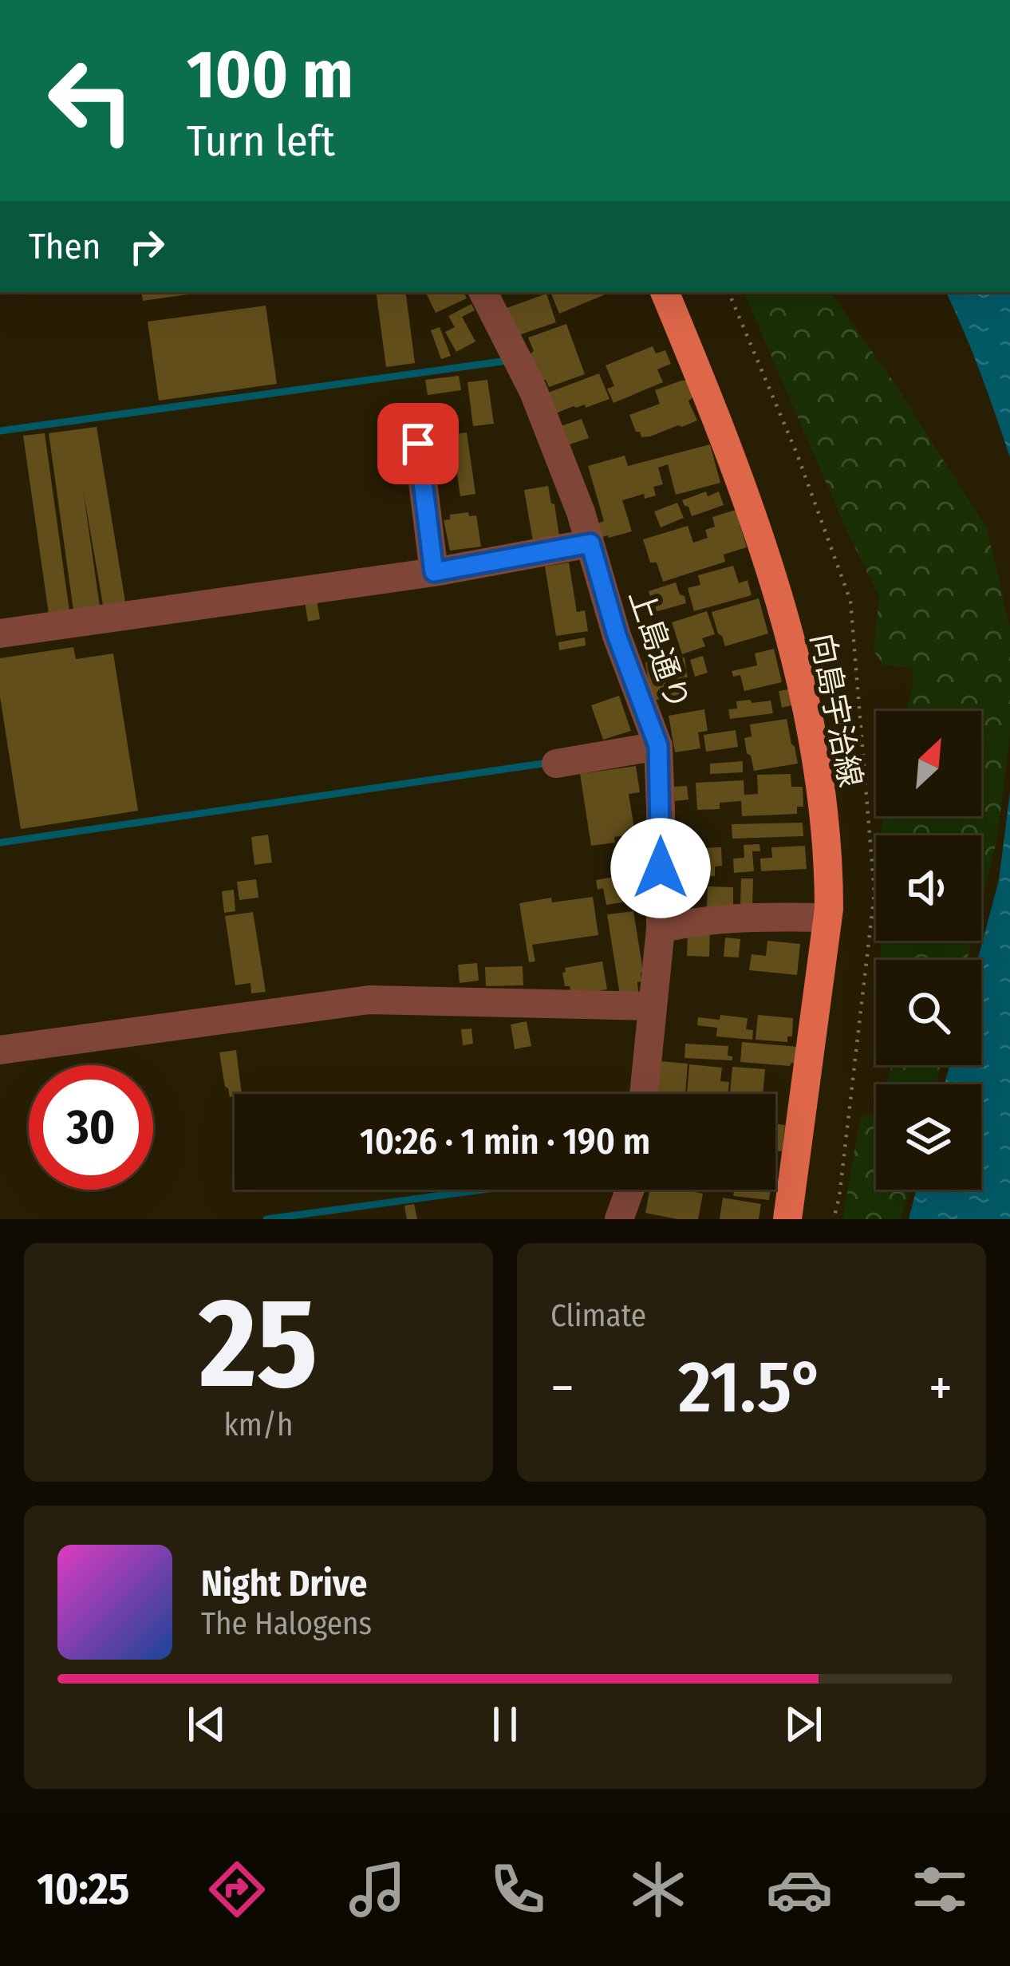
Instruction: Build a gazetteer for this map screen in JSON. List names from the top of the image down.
{
  "streets": {
    "main road": ["向島宇治線"],
    "street": ["上島通り"]
  },
  "north": "top right",
  "page": {
    "turn": ["100 m", "Turn left"],
    "then": "Then",
    "limit": "30",
    "trip": "10:26 · 1 min · 190 m",
    "tile": [
      ["25", "km/h"],
      "Climate"
    ],
    "heat": ["−", "21.5°", "+"],
    "song": ["Night Drive", "The Halogens"],
    "tabs": "10:25"
  }
}
